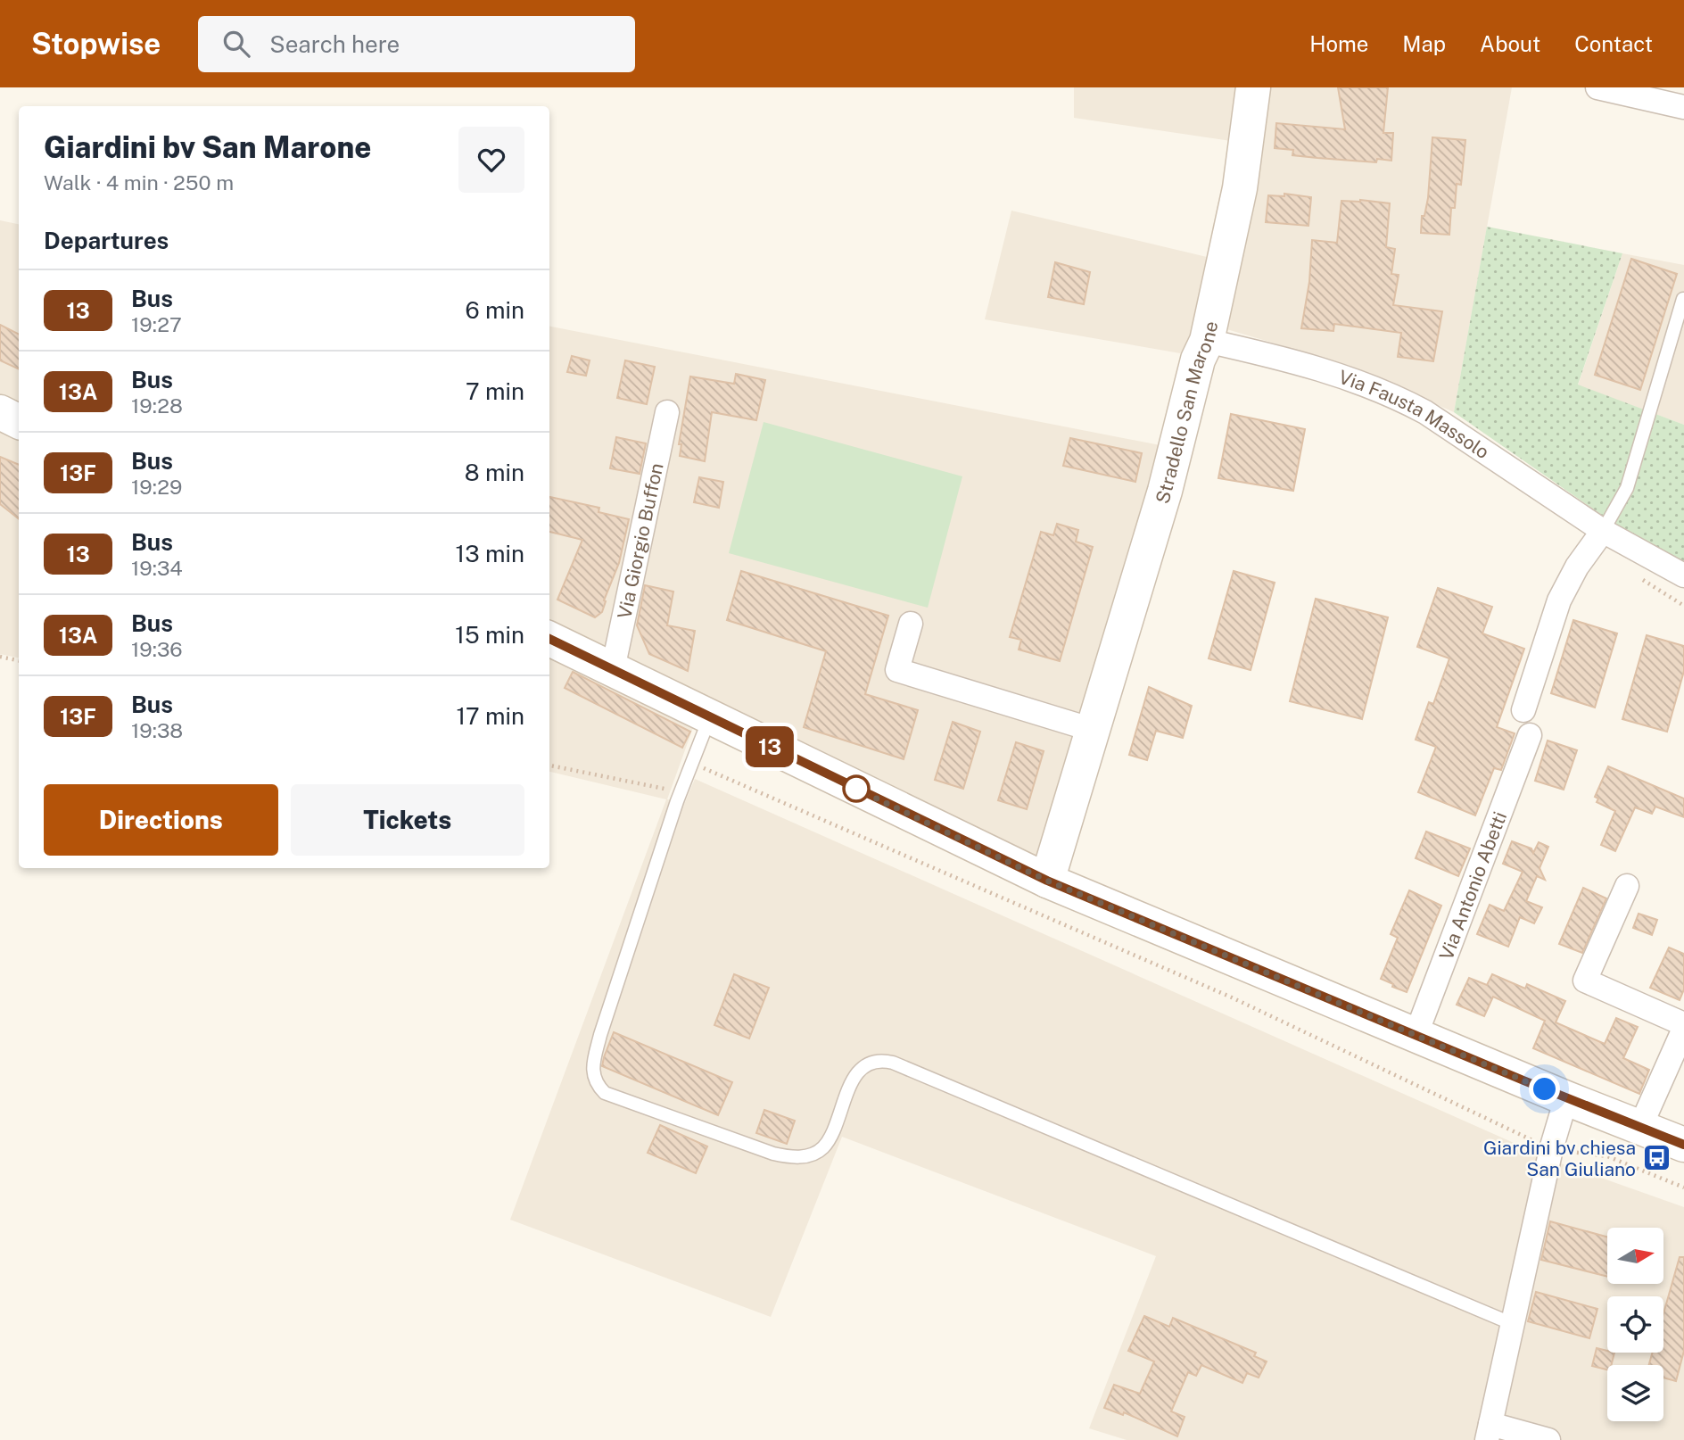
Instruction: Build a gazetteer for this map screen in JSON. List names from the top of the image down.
{
  "streets": {
    "main road": ["Stradello San Marone"],
    "street": ["Via Fausta Massolo", "Via Giorgio Buffon", "Via Antonio Abetti"]
  },
  "crossings": [
    ["Stradello San Marone", "Via Fausta Massolo"]
  ],
  "places": {
    "bus stop": ["Giardini bv chiesa San Giuliano"]
  },
  "lines": ["bus line 13"],
  "north": "right",
  "page": {
    "header": "Stopwise",
    "search": "Search here",
    "nav": [
      "Home",
      "Map",
      "About",
      "Contact"
    ],
    "on_map": "13",
    "heading": [
      ["Giardini bv San Marone", "Walk · 4 min · 250 m"],
      "Departures"
    ],
    "list": [
      {
        "mark": "13",
        "name": "Bus",
        "note": "19:27",
        "value": "6 min"
      },
      {
        "mark": "13A",
        "name": "Bus",
        "note": "19:28",
        "value": "7 min"
      },
      {
        "mark": "13F",
        "name": "Bus",
        "note": "19:29",
        "value": "8 min"
      },
      {
        "mark": "13",
        "name": "Bus",
        "note": "19:34",
        "value": "13 min"
      },
      {
        "mark": "13A",
        "name": "Bus",
        "note": "19:36",
        "value": "15 min"
      },
      {
        "mark": "13F",
        "name": "Bus",
        "note": "19:38",
        "value": "17 min"
      }
    ],
    "buttons": ["Directions", "Tickets"]
  }
}
